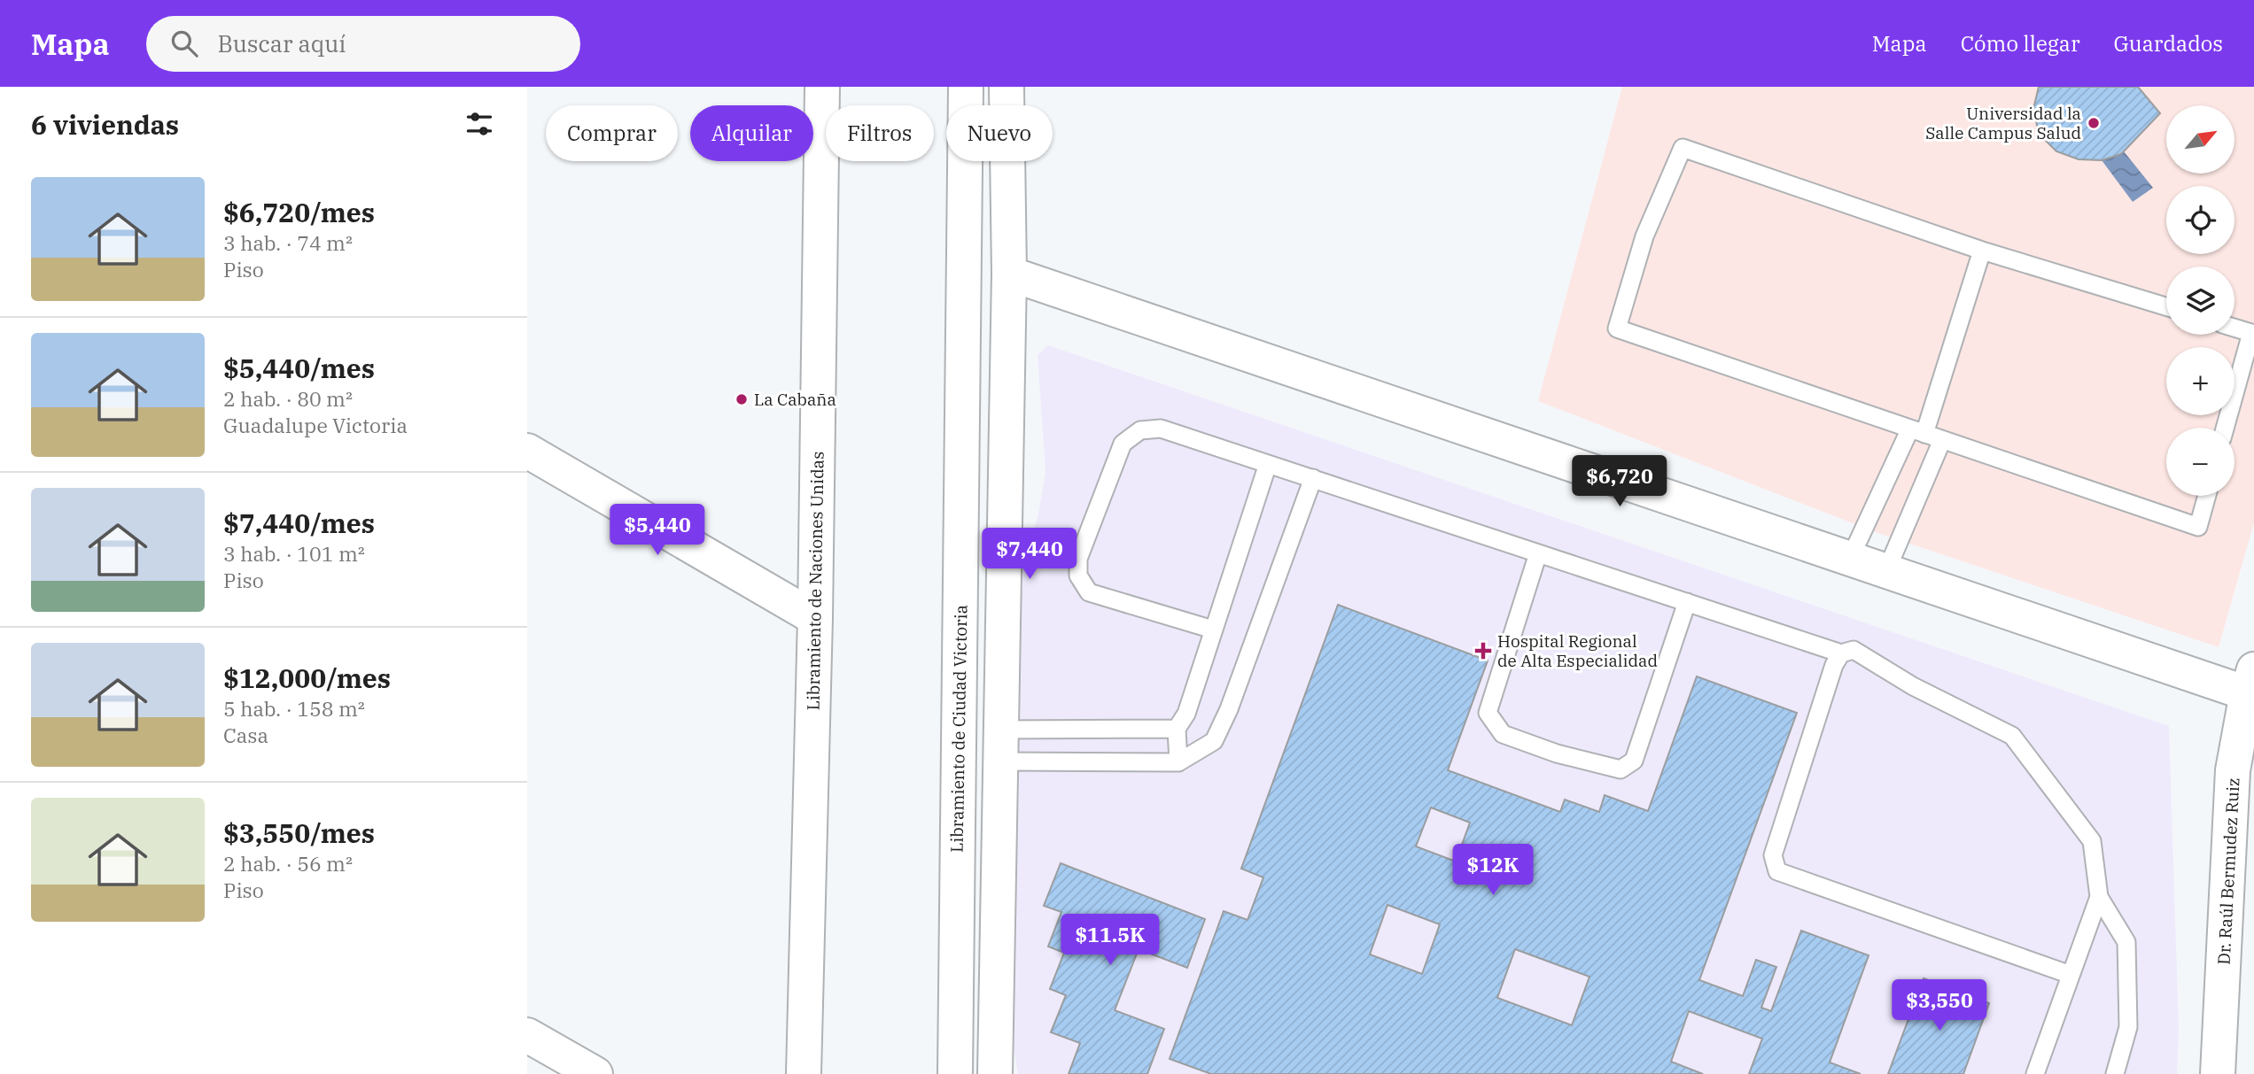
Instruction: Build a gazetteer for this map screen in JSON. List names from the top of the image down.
{
  "streets": {
    "main road": ["Libramiento de Naciones Unidas", "Libramiento de Ciudad Victoria", "Dr. Raúl Bermudez Ruiz"]
  },
  "places": {
    "other": ["Universidad la Salle Campus Salud", "La Cabaña"],
    "health": ["Hospital Regional de Alta Especialidad"]
  },
  "north": "top right",
  "page": {
    "header": "Mapa",
    "search": "Buscar aquí",
    "nav": ["Mapa", "Cómo llegar", "Guardados"],
    "heading": "6 viviendas",
    "map_buttons": ["+", "−"],
    "chip": [
      "Comprar",
      "Alquilar",
      "Filtros",
      "Nuevo"
    ],
    "list": [
      {
        "name": "$6,720/mes",
        "note": "3 hab. · 74 m² · Piso"
      },
      {
        "name": "$5,440/mes",
        "note": "2 hab. · 80 m² · Guadalupe Victoria"
      },
      {
        "name": "$7,440/mes",
        "note": "3 hab. · 101 m² · Piso"
      },
      {
        "name": "$12,000/mes",
        "note": "5 hab. · 158 m² · Casa"
      },
      {
        "name": "$3,550/mes",
        "note": "2 hab. · 56 m² · Piso"
      }
    ],
    "price": [
      "$6,720",
      "$5,440",
      "$7,440",
      "$12K",
      "$11.5K",
      "$3,550"
    ]
  }
}
